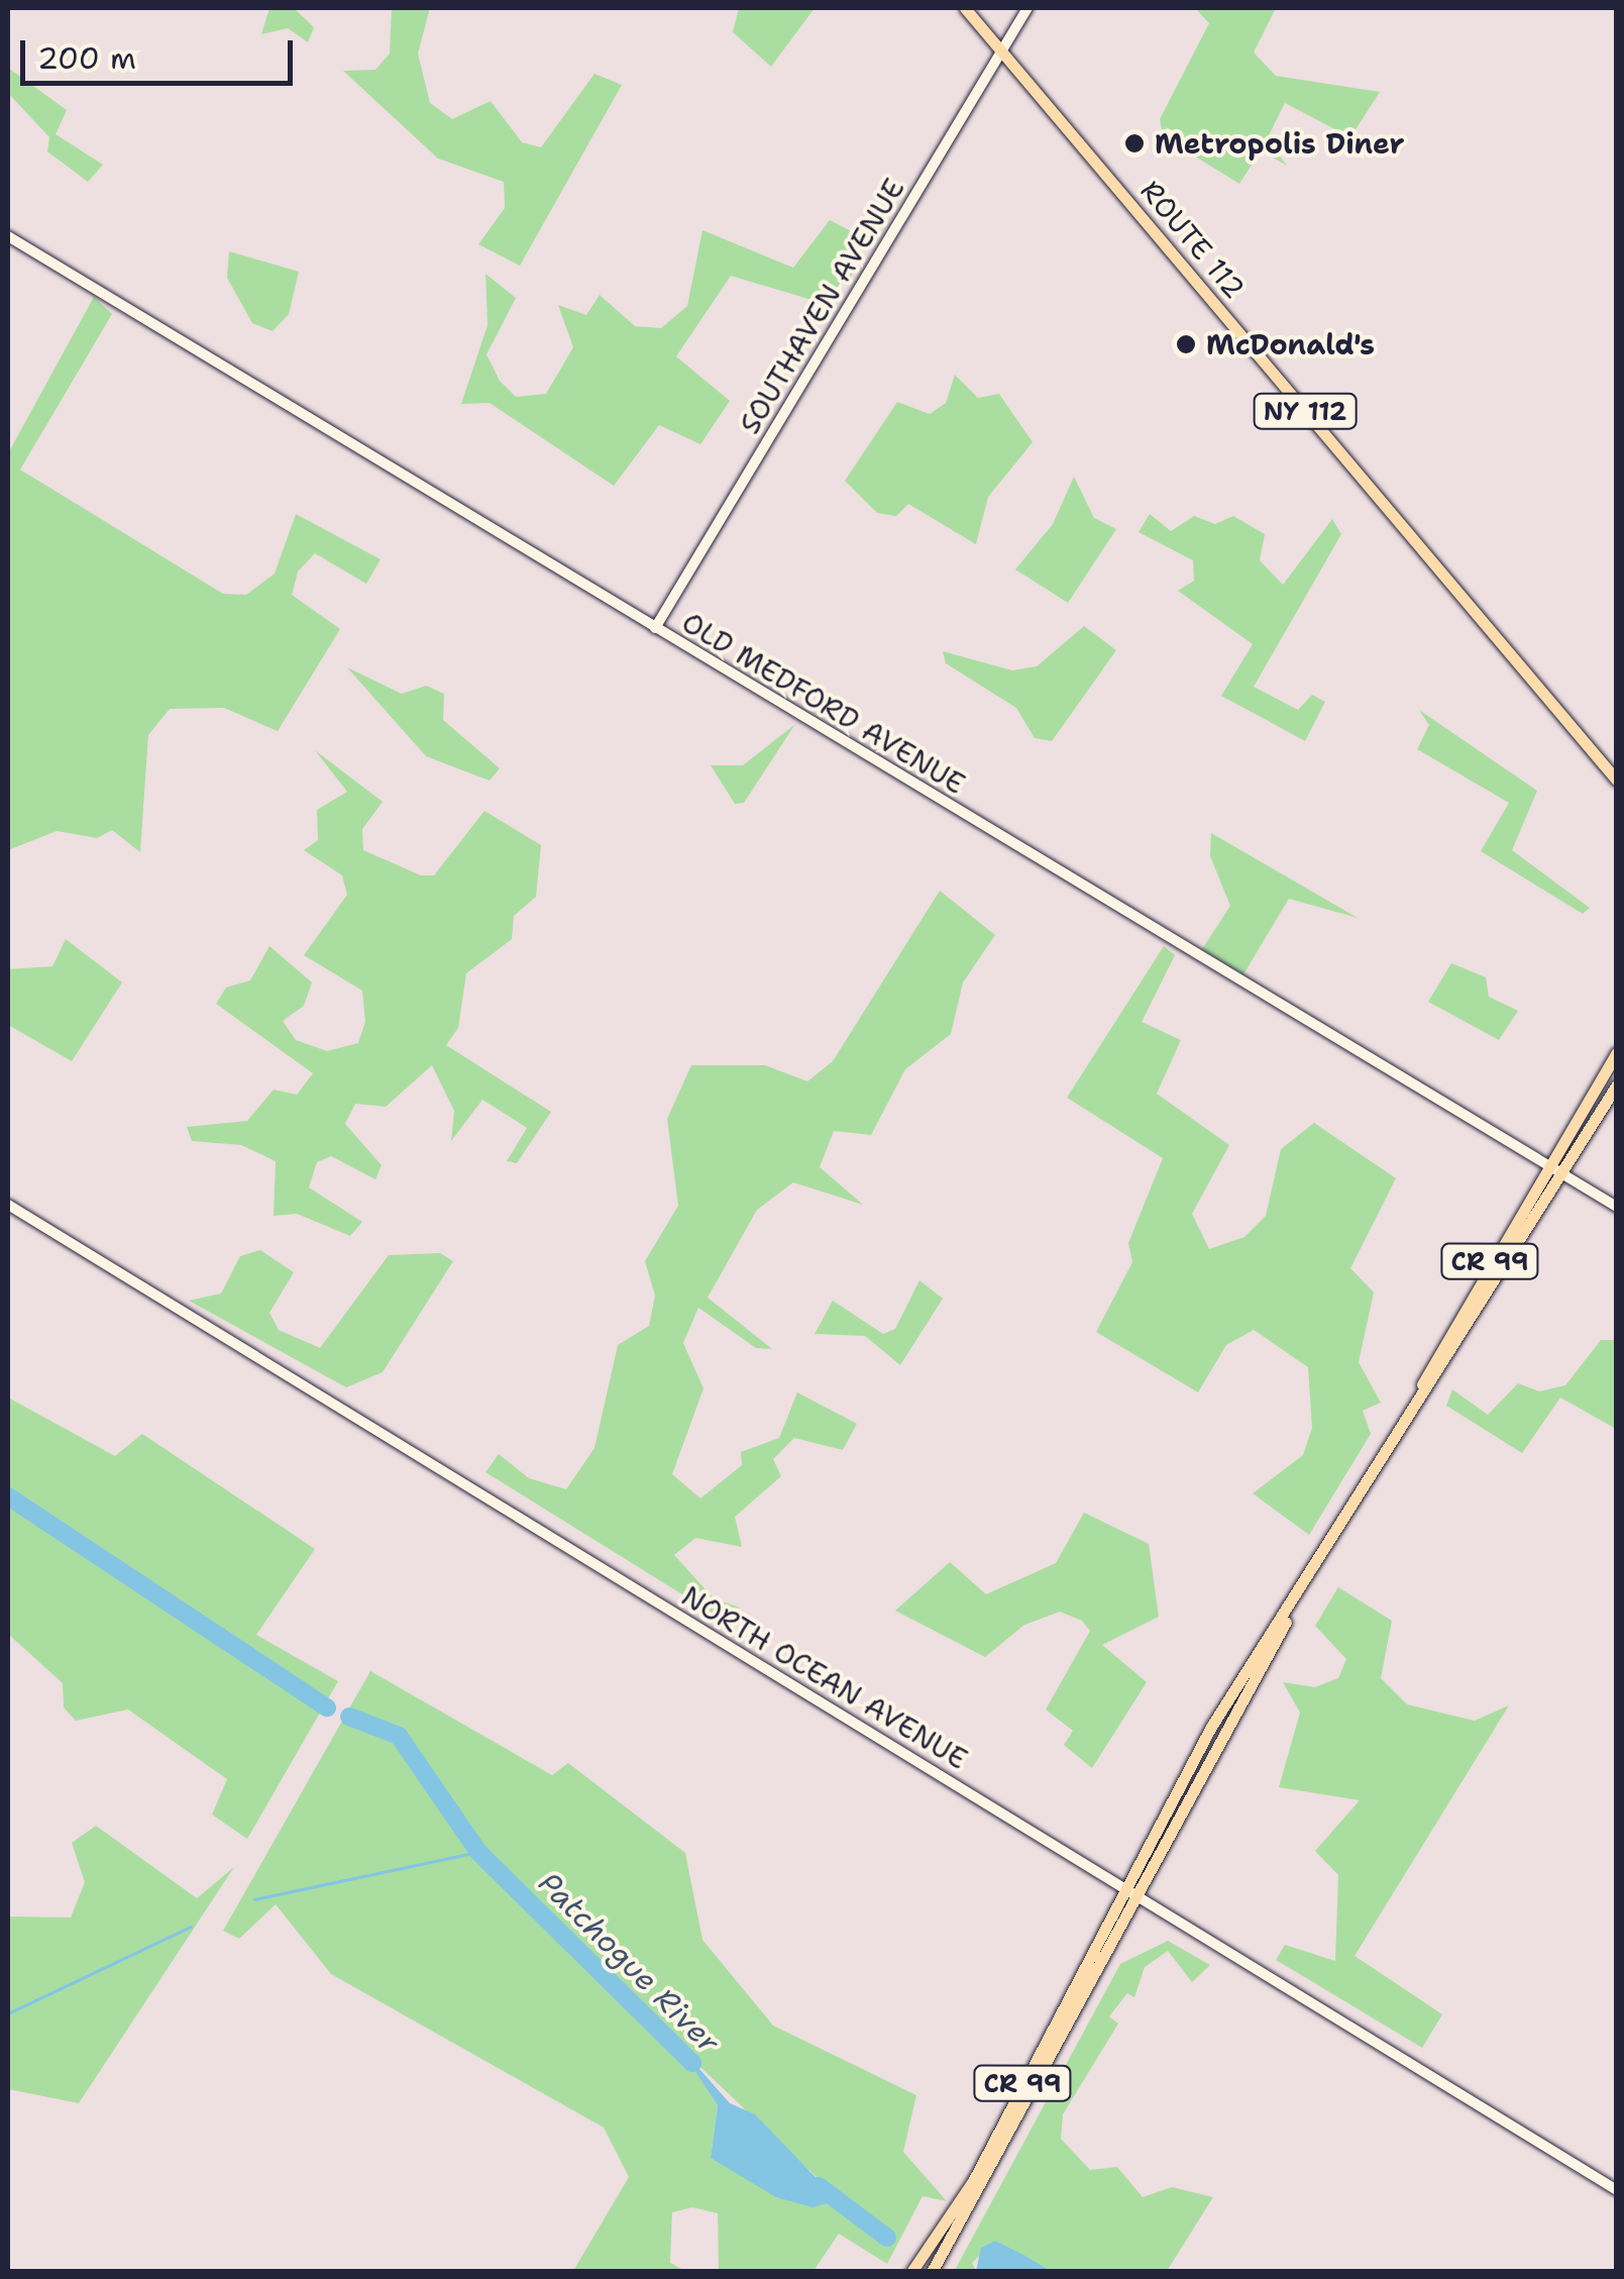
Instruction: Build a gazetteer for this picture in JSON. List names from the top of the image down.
{
  "streets": {
    "main road": ["ROUTE 112", "NY 112", "CR 99"],
    "street": ["SOUTHAVEN AVENUE", "OLD MEDFORD AVENUE", "NORTH OCEAN AVENUE"]
  },
  "crossings": [
    ["ROUTE 112", "SOUTHAVEN AVENUE"],
    ["SOUTHAVEN AVENUE", "OLD MEDFORD AVENUE"],
    ["OLD MEDFORD AVENUE", "CR 99"],
    ["CR 99", "NORTH OCEAN AVENUE"]
  ],
  "water": ["Patchogue River"],
  "places": ["Metropolis Diner", "McDonald's"],
  "scale_bar": "200 m"
}
